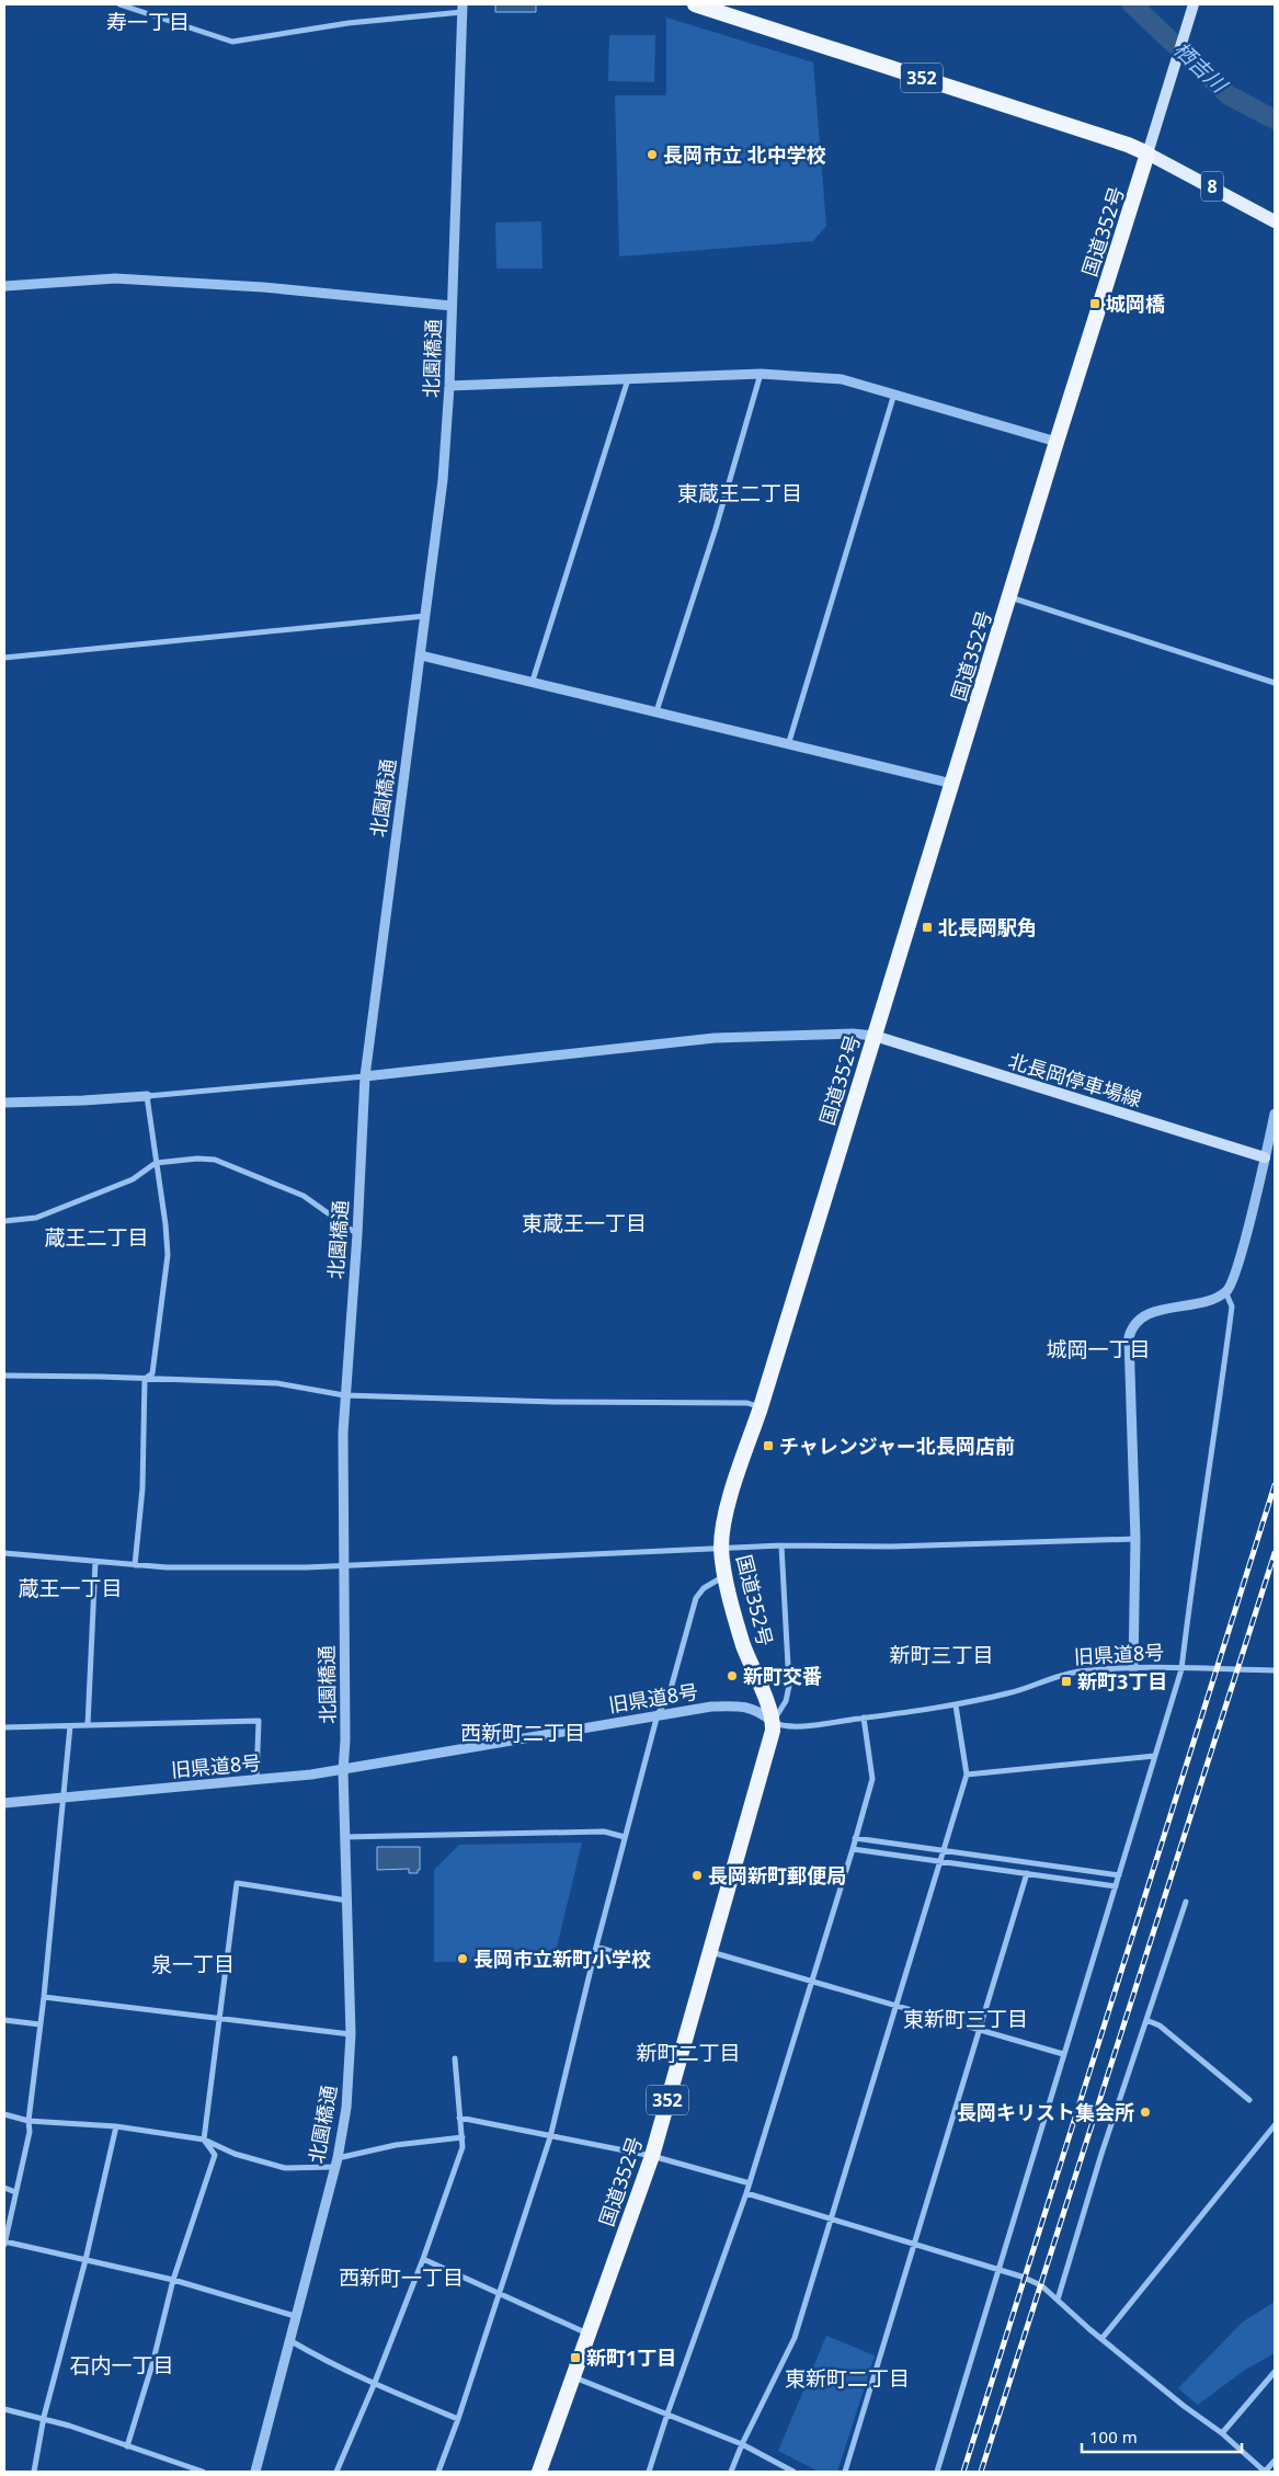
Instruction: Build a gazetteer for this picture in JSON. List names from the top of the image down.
{
  "streets": {
    "highway": ["352", "国道352号"],
    "main road": ["8", "北長岡停車場線"],
    "street": ["北園橋通", "旧県道8号"]
  },
  "crossings": [
    ["352", "8"],
    ["352", "国道352号"],
    ["8", "国道352号"],
    ["国道352号", "北長岡停車場線"],
    ["国道352号", "旧県道8号"],
    ["北園橋通", "旧県道8号"]
  ],
  "districts": [
    "寿一丁目",
    "東蔵王二丁目",
    "東蔵王一丁目",
    "蔵王二丁目",
    "城岡一丁目",
    "蔵王一丁目",
    "新町三丁目",
    "西新町二丁目",
    "泉一丁目",
    "東新町三丁目",
    "新町二丁目",
    "西新町一丁目",
    "石内一丁目",
    "東新町二丁目"
  ],
  "water": ["栖吉川"],
  "places": {
    "other": [
      "長岡市立 北中学校",
      "新町交番",
      "長岡新町郵便局",
      "長岡市立新町小学校",
      "長岡キリスト集会所"
    ],
    "transit": [
      "城岡橋",
      "北長岡駅角",
      "チャレンジャー北長岡店前",
      "新町3丁目",
      "新町1丁目"
    ]
  },
  "scale_bar": "100 m"
}
